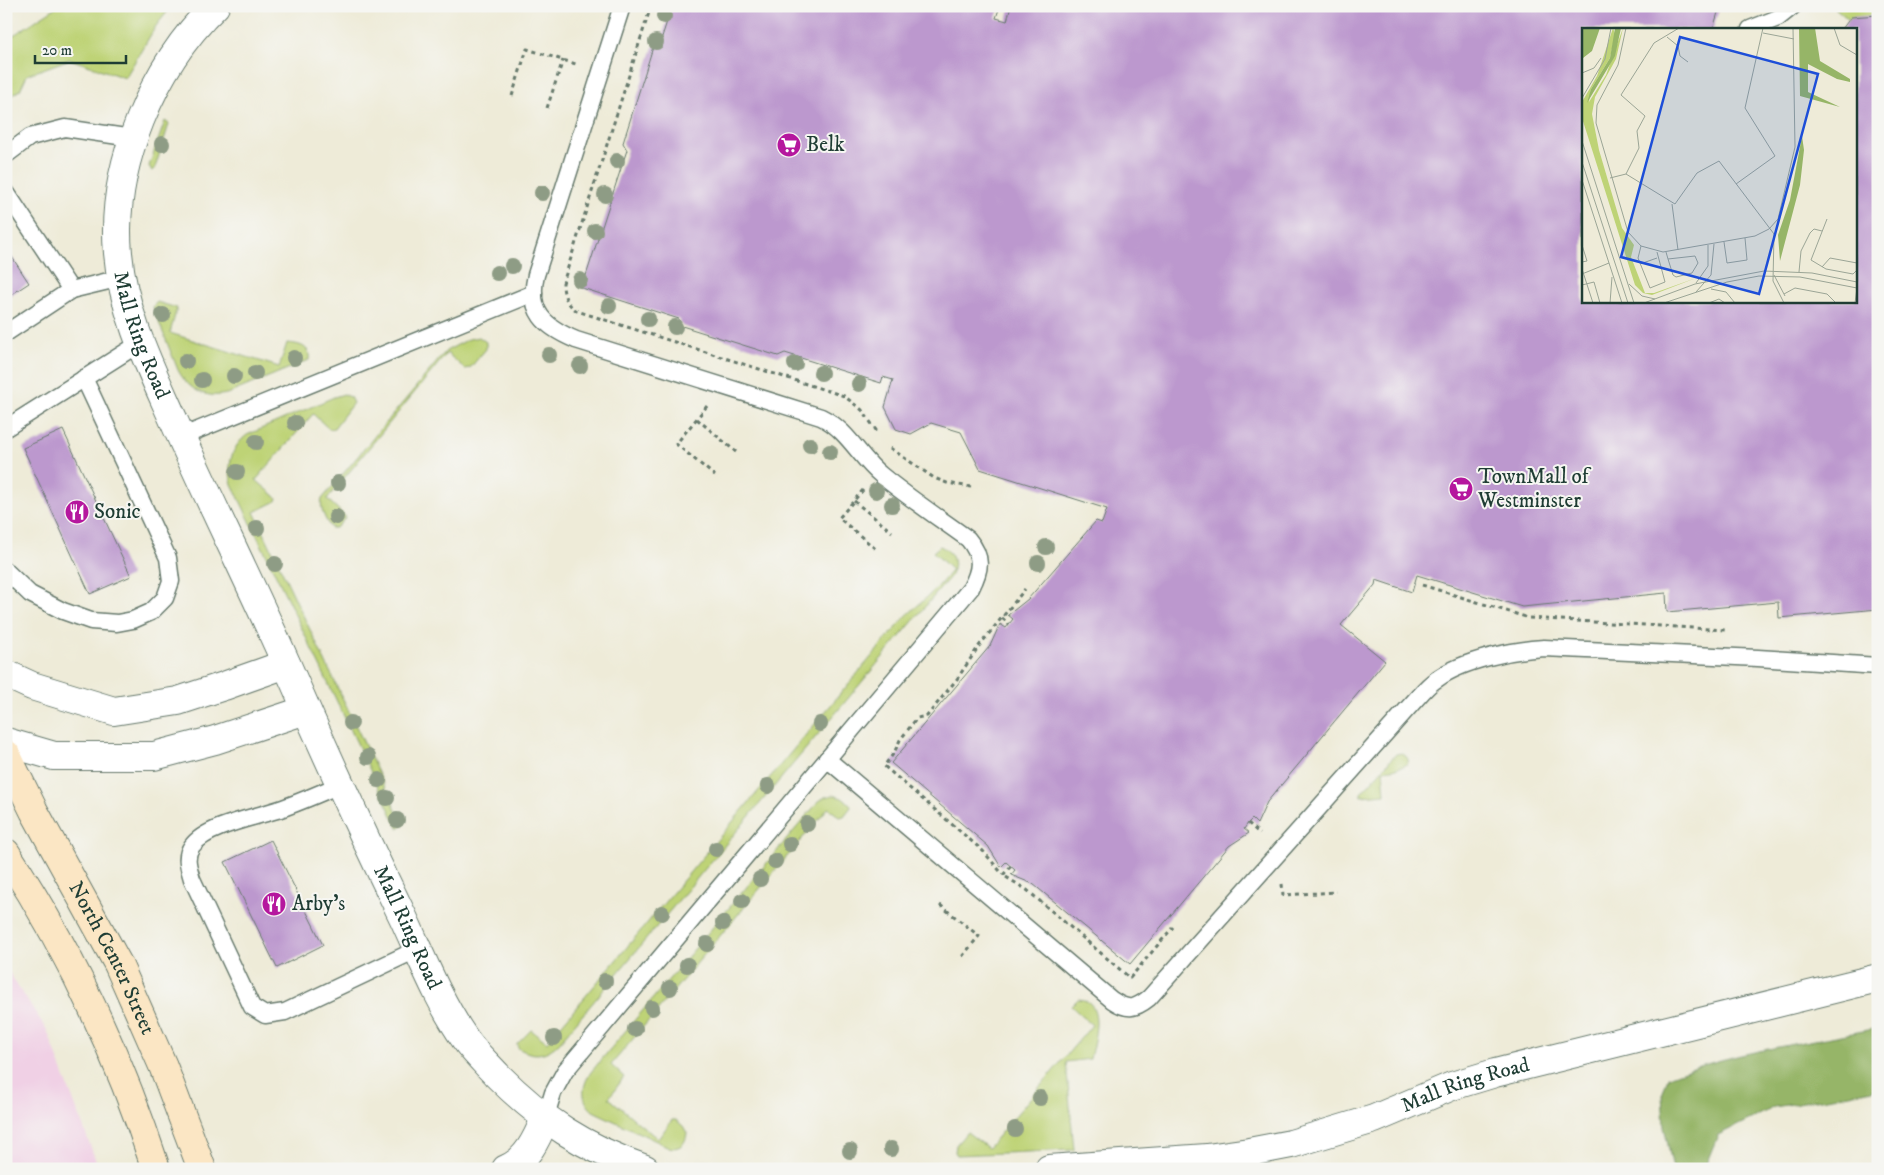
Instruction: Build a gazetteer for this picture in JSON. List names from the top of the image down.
{
  "streets": {
    "street": ["Mall Ring Road", "North Center Street"]
  },
  "places": {
    "supermarket": ["Belk", "TownMall of Westminster"],
    "restaurant": ["Sonic", "Arby's"]
  },
  "scale_bar": "20 m"
}
